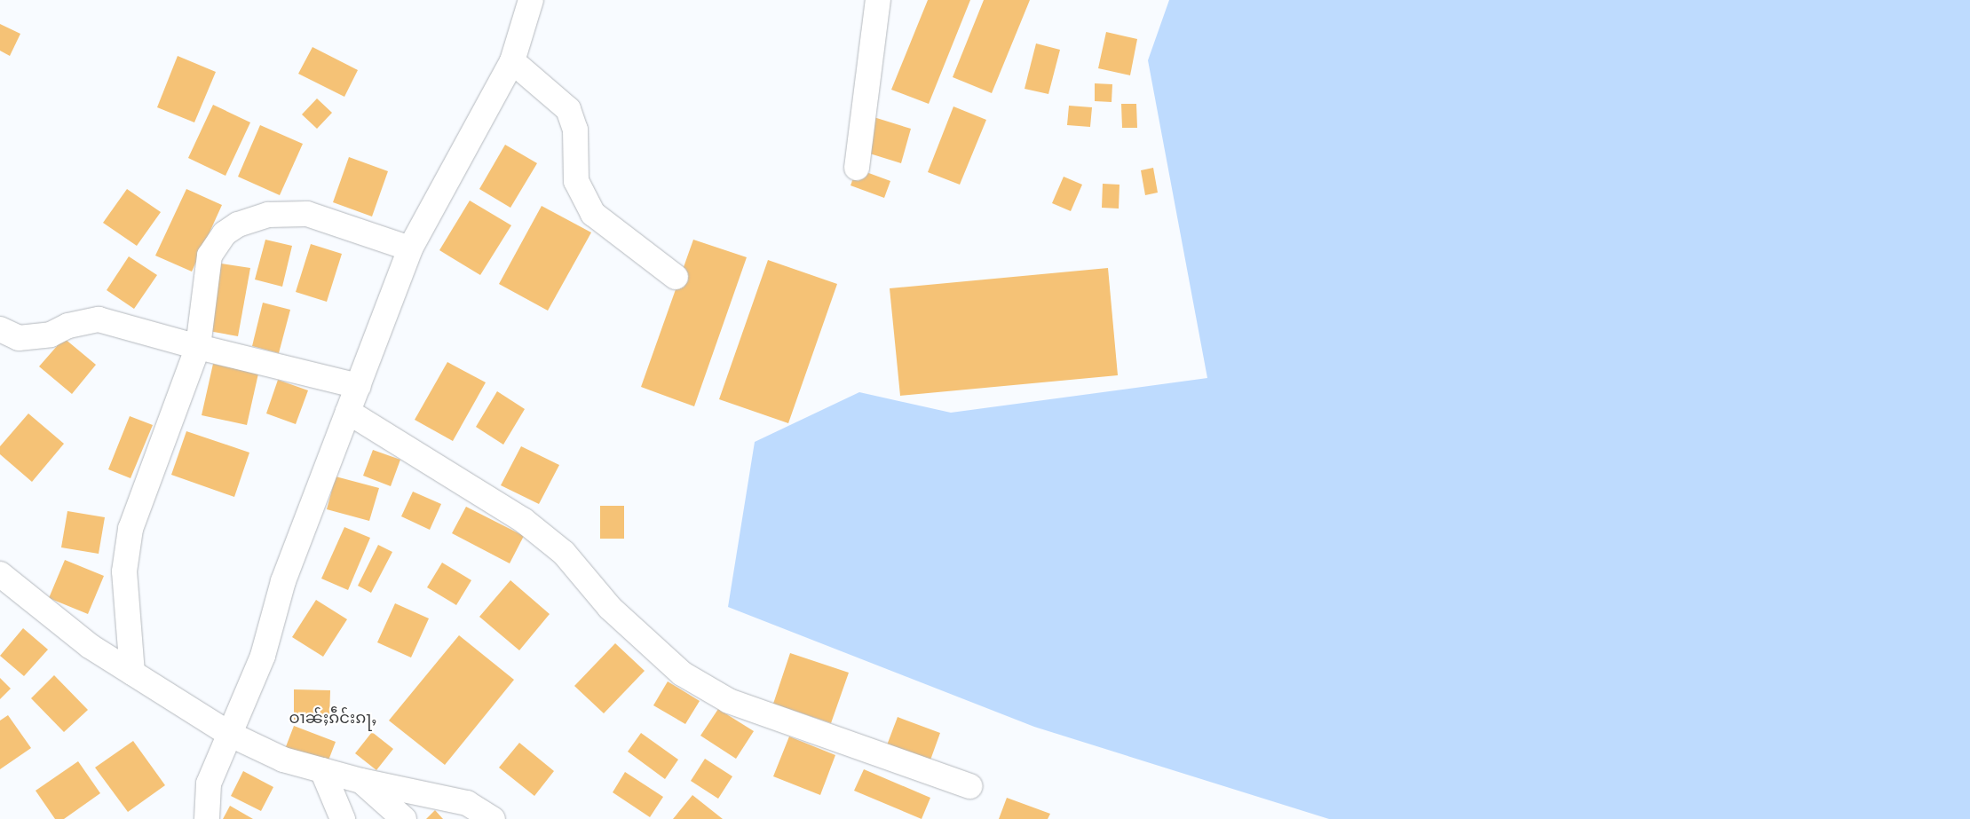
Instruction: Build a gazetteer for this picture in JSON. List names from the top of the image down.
{
  "districts": ["ဝၢၼ်ႈၵဵင်းၵႃႇ"]
}
